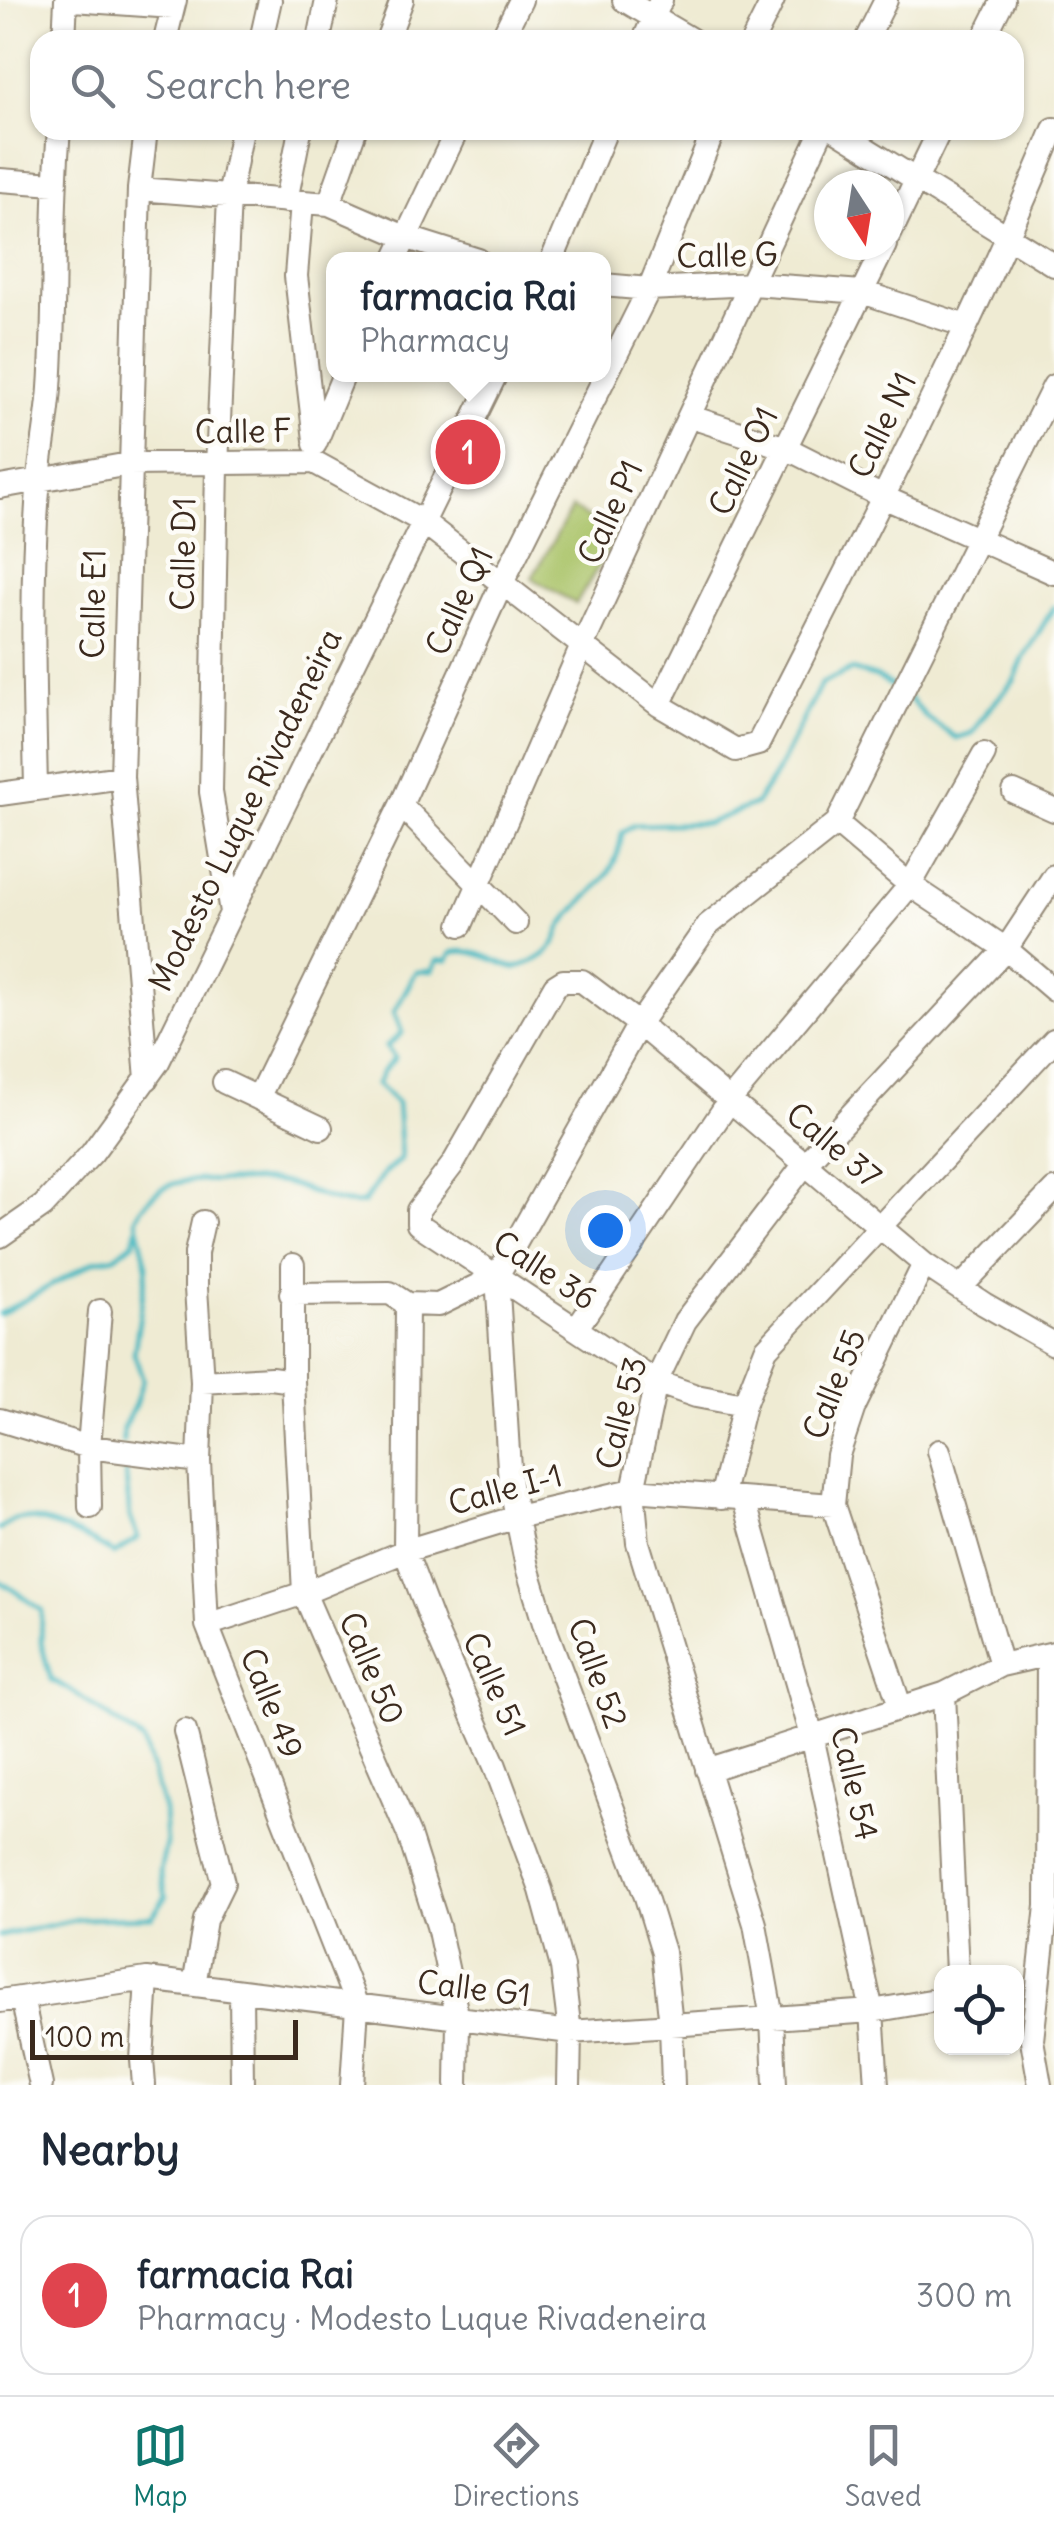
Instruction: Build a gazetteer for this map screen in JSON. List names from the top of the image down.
{
  "streets": {
    "street": [
      "Calle G",
      "Calle N1",
      "Calle F",
      "Calle O1",
      "Calle P1",
      "Calle D1",
      "Calle Q1",
      "Calle E1",
      "Modesto Luque Rivadeneira",
      "Calle 37",
      "Calle 36",
      "Calle 55",
      "Calle 53",
      "Calle I-1",
      "Calle 50",
      "Calle 52",
      "Calle 51",
      "Calle 49",
      "Calle 54",
      "Calle G1"
    ]
  },
  "crossings": [
    ["Calle G", "Calle N1"],
    ["Calle G", "Calle O1"],
    ["Calle G", "Calle P1"],
    ["Calle G", "Calle Q1"],
    ["Calle N1", "Calle F"],
    ["Calle F", "Calle O1"],
    ["Calle F", "Calle P1"],
    ["Calle F", "Calle D1"],
    ["Calle F", "Calle Q1"],
    ["Calle F", "Calle E1"],
    ["Calle F", "Modesto Luque Rivadeneira"],
    ["Calle D1", "Modesto Luque Rivadeneira"],
    ["Calle E1", "Modesto Luque Rivadeneira"],
    ["Calle 37", "Calle 36"],
    ["Calle 37", "Calle 55"],
    ["Calle 37", "Calle 53"],
    ["Calle 37", "Calle 54"],
    ["Calle 36", "Calle 53"],
    ["Calle 36", "Calle 52"],
    ["Calle 36", "Calle 54"],
    ["Calle 55", "Calle I-1"],
    ["Calle 53", "Calle I-1"],
    ["Calle 53", "Calle G1"],
    ["Calle I-1", "Calle 50"],
    ["Calle I-1", "Calle 52"],
    ["Calle I-1", "Calle 51"],
    ["Calle I-1", "Calle 49"],
    ["Calle I-1", "Calle 54"],
    ["Calle 50", "Calle G1"],
    ["Calle 52", "Calle G1"],
    ["Calle 51", "Calle G1"],
    ["Calle 49", "Calle G1"],
    ["Calle 54", "Calle G1"]
  ],
  "scale_bar": "100 m",
  "north": "bottom",
  "page": {
    "search": "Search here",
    "popup": ["farmacia Rai", "Pharmacy"],
    "pins": "1",
    "scale": "100 m",
    "heading": "Nearby",
    "list": [
      {
        "mark": "1",
        "name": "farmacia Rai",
        "note": "Pharmacy · Modesto Luque Rivadeneira",
        "value": "300 m"
      }
    ],
    "nav": ["Map", "Directions", "Saved"]
  }
}
